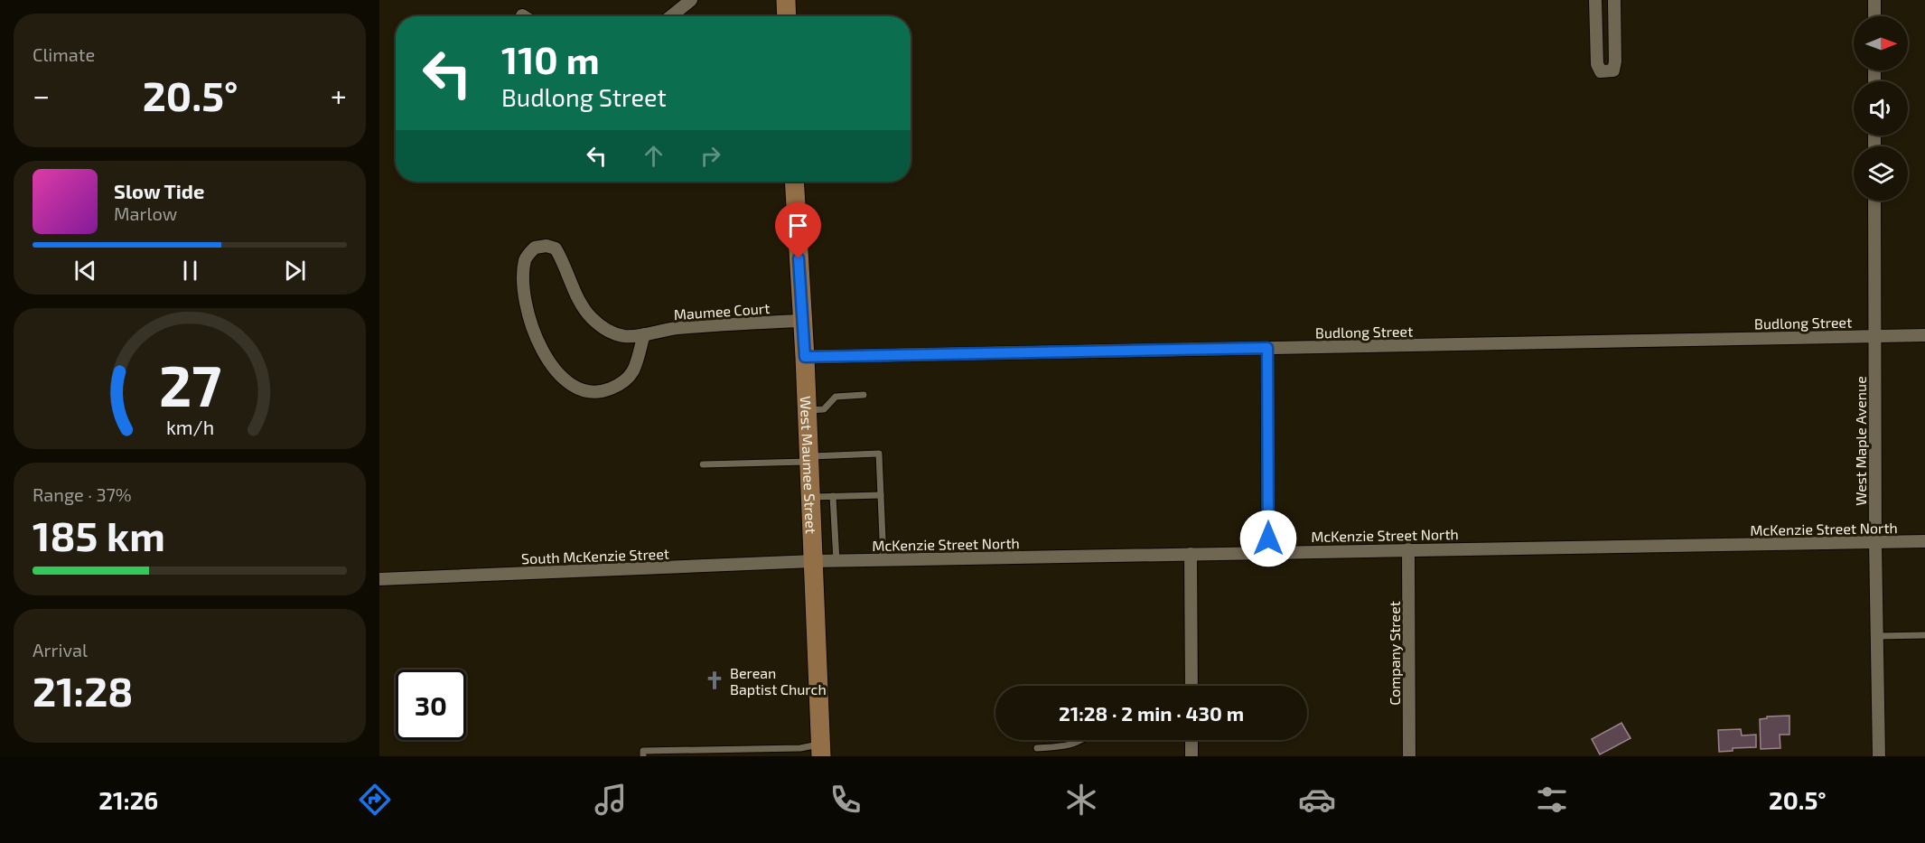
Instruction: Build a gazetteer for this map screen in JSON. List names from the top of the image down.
{
  "streets": {
    "main road": ["West Maumee Street"],
    "street": [
      "Maumee Court",
      "Budlong Street",
      "West Maple Avenue",
      "McKenzie Street North",
      "South McKenzie Street",
      "Company Street"
    ]
  },
  "crossings": [
    ["Maumee Court", "West Maumee Street"],
    ["Budlong Street", "West Maple Avenue"],
    ["Budlong Street", "West Maumee Street"],
    ["West Maple Avenue", "McKenzie Street North"],
    ["West Maumee Street", "McKenzie Street North"],
    ["West Maumee Street", "South McKenzie Street"],
    ["McKenzie Street North", "South McKenzie Street"],
    ["McKenzie Street North", "Company Street"]
  ],
  "places": {
    "church": ["Berean Baptist Church"]
  },
  "north": "right",
  "page": {
    "tile": [
      "Climate",
      ["Range · 37%", "185 km"],
      ["Arrival", "21:28"]
    ],
    "turn": ["110 m", "Budlong Street"],
    "heat": ["−", "20.5°", "+"],
    "song": ["Slow Tide", "Marlow"],
    "limit": "30",
    "trip": "21:28 · 2 min · 430 m",
    "tabs": ["21:26", "20.5°"],
    "gauge": ["27", "km/h"]
  }
}
